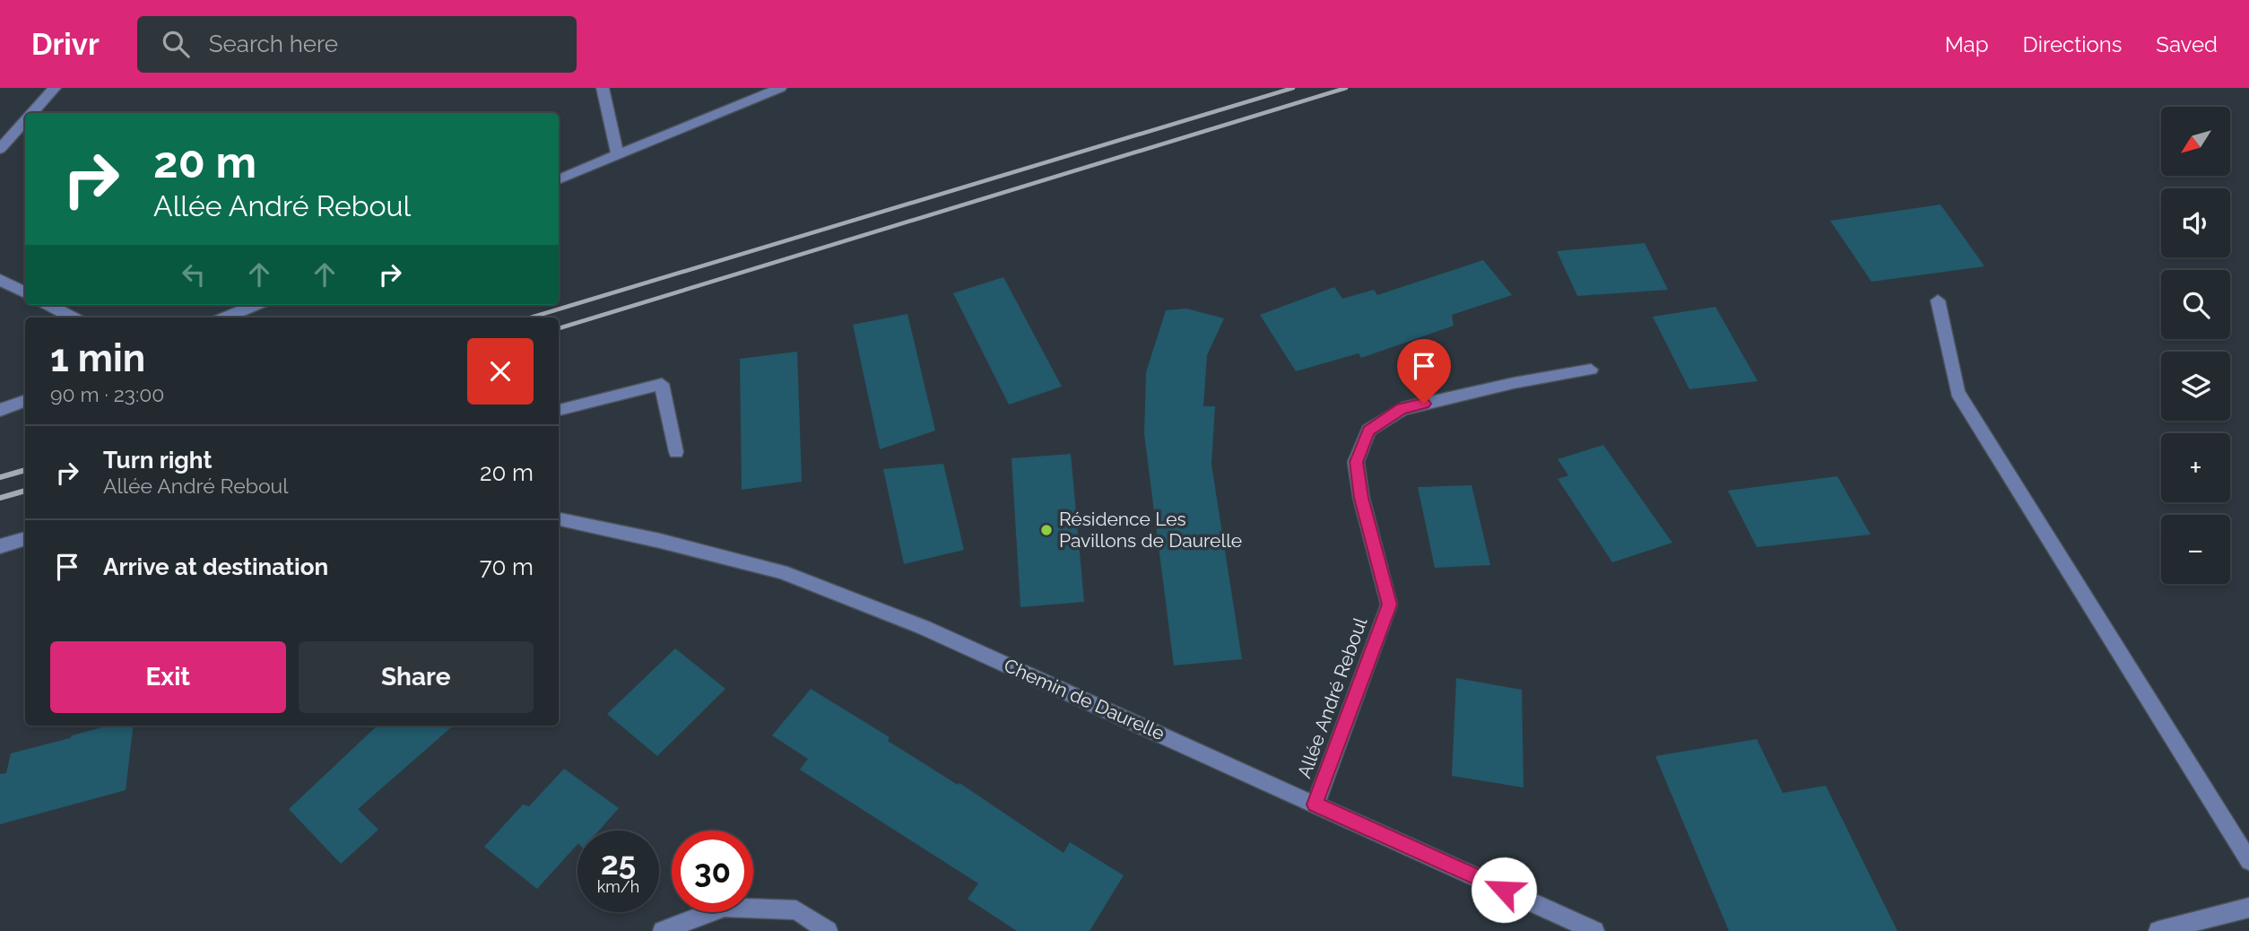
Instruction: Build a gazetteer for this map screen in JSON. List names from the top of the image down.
{
  "streets": {
    "street": ["Allée André Reboul", "Chemin de Daurelle"]
  },
  "crossings": [
    ["Allée André Reboul", "Chemin de Daurelle"]
  ],
  "places": ["Résidence Les Pavillons de Daurelle"],
  "north": "bottom left",
  "page": {
    "header": "Drivr",
    "search": "Search here",
    "nav": ["Map", "Directions", "Saved"],
    "map_buttons": ["+", "−"],
    "turn": ["20 m", "Allée André Reboul"],
    "heading": ["1 min", "90 m · 23:00"],
    "list": [
      {
        "name": "Turn right",
        "note": "Allée André Reboul",
        "value": "20 m"
      },
      {
        "name": "Arrive at destination",
        "value": "70 m"
      }
    ],
    "buttons": ["Exit", "Share"],
    "speed": "25 km/h",
    "limit": "30"
  }
}
